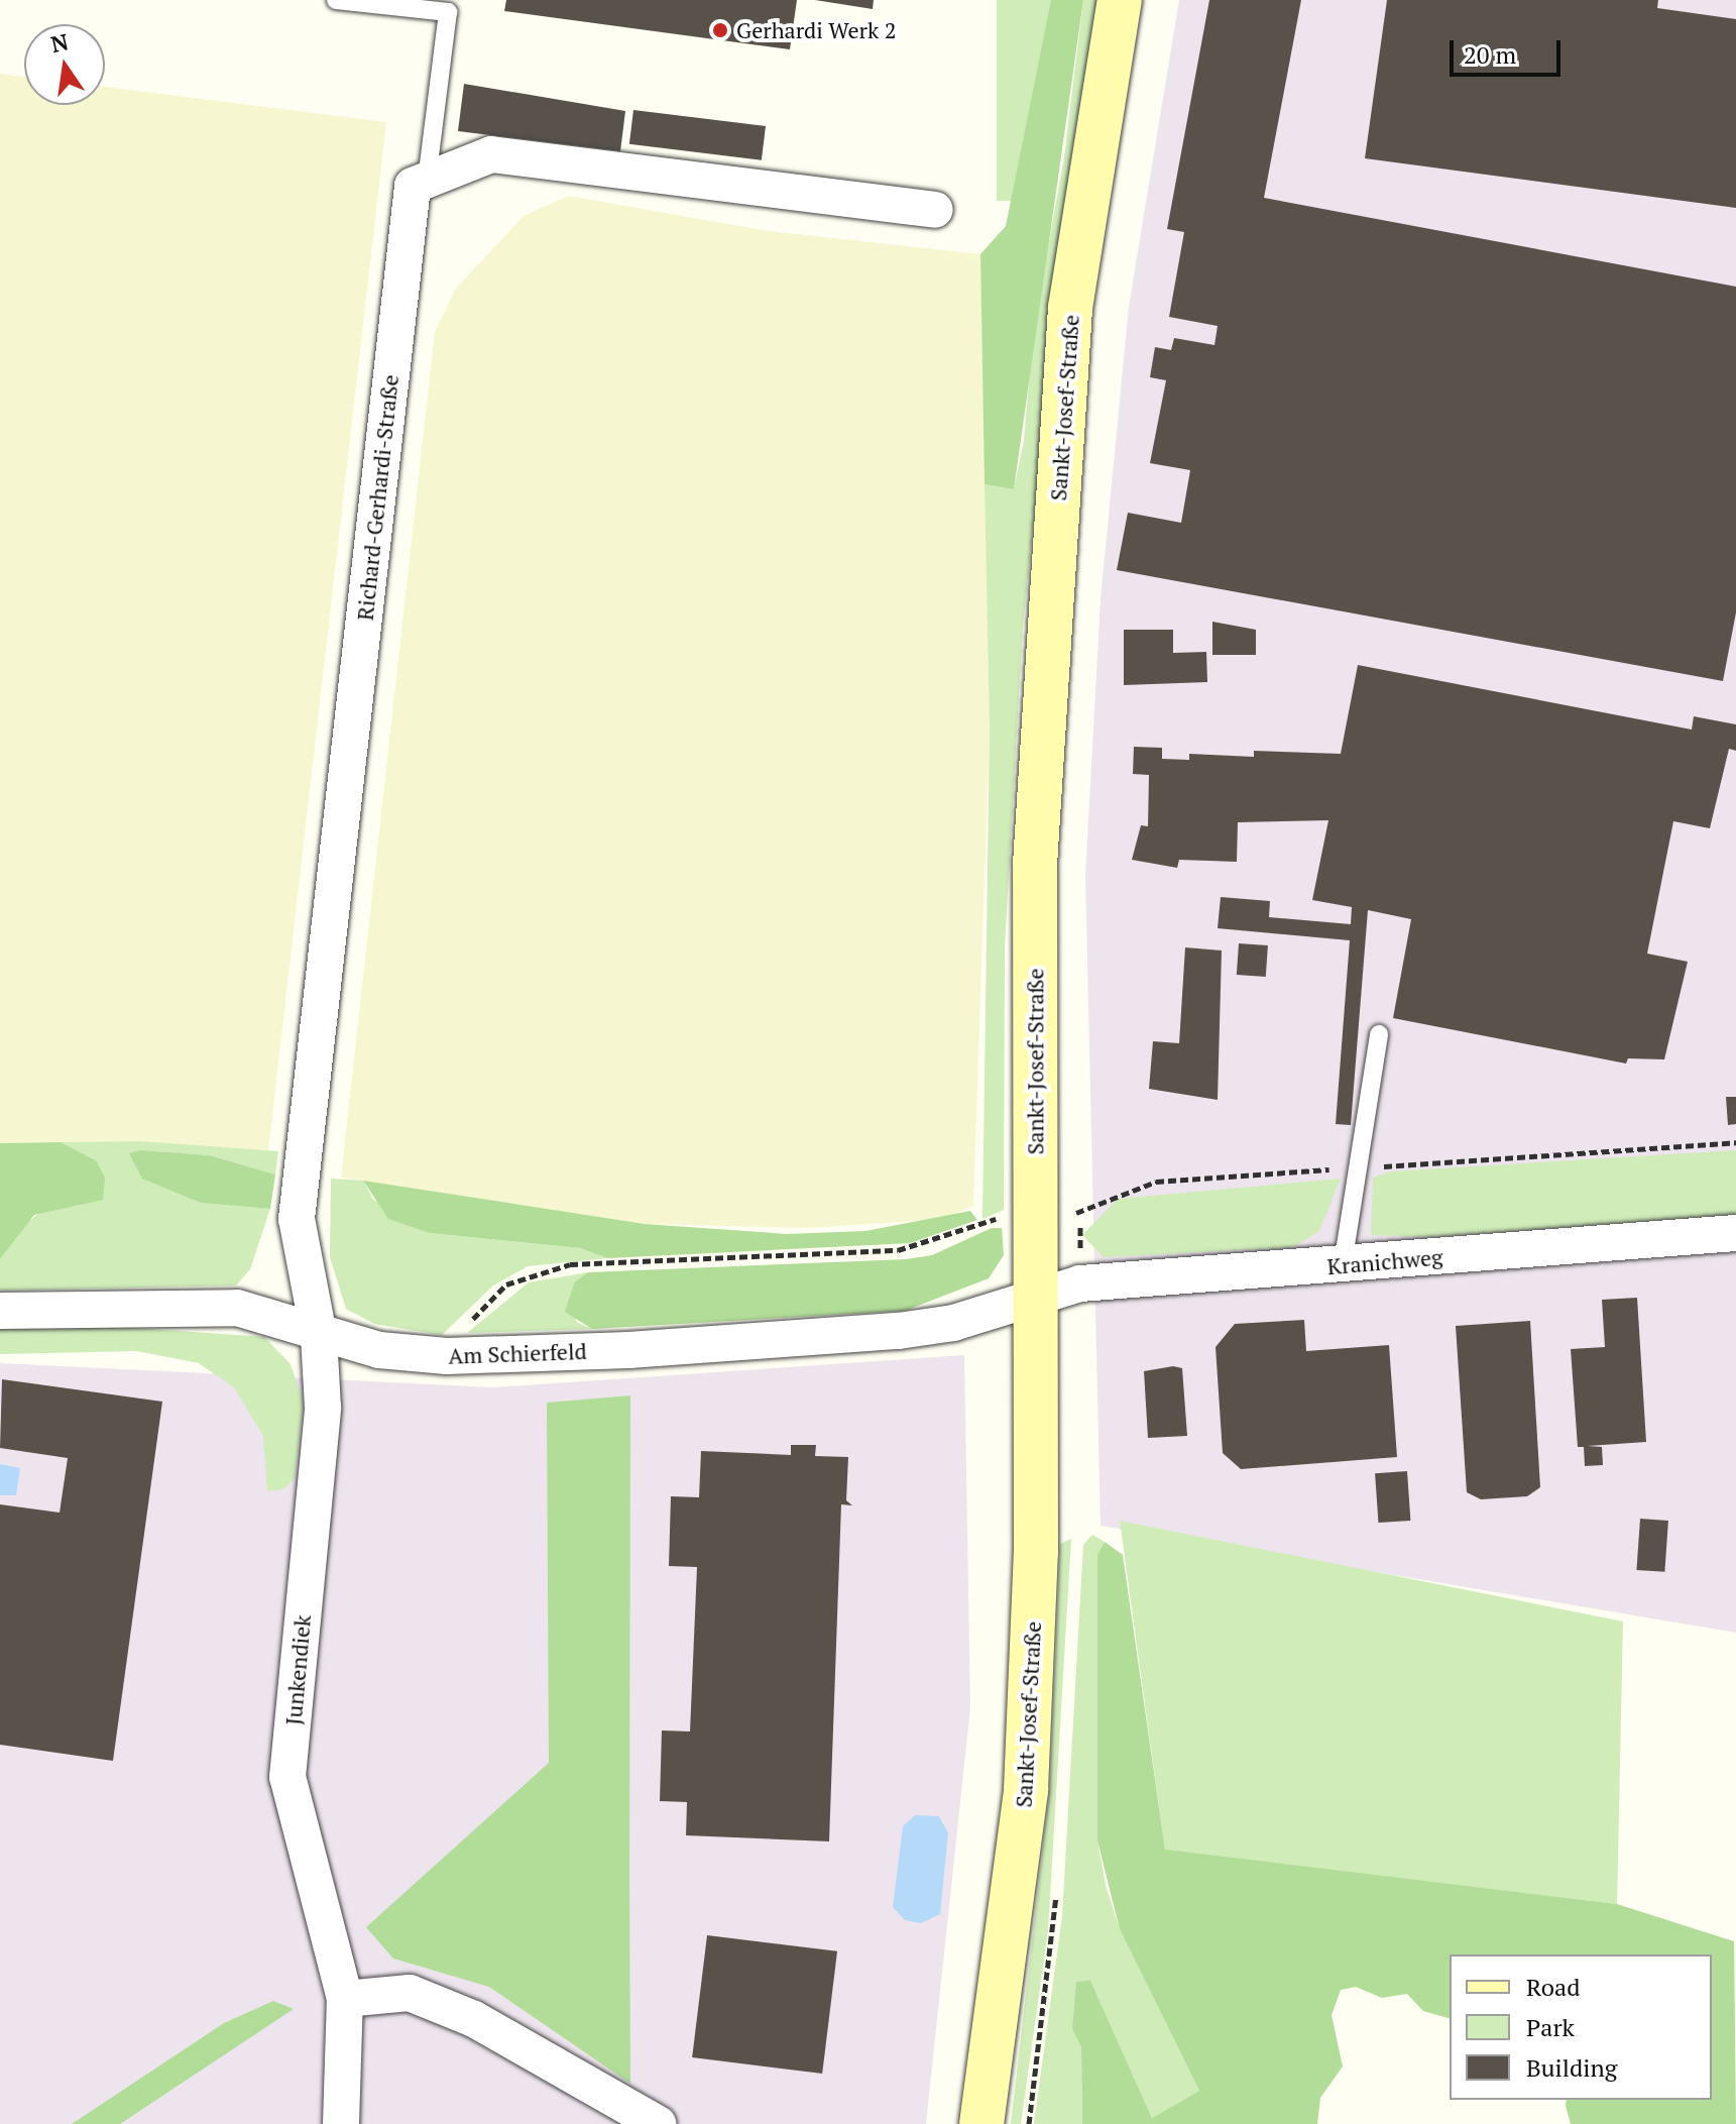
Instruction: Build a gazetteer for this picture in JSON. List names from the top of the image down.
{
  "streets": {
    "street": [
      "Sankt-Josef-Straße",
      "Richard-Gerhardi-Straße",
      "Kranichweg",
      "Am Schierfeld",
      "Junkendiek"
    ]
  },
  "crossings": [
    ["Sankt-Josef-Straße", "Kranichweg"],
    ["Sankt-Josef-Straße", "Am Schierfeld"],
    ["Richard-Gerhardi-Straße", "Am Schierfeld"],
    ["Richard-Gerhardi-Straße", "Junkendiek"],
    ["Kranichweg", "Am Schierfeld"],
    ["Am Schierfeld", "Junkendiek"]
  ],
  "places": ["Gerhardi Werk 2"],
  "legend": ["Road", "Park", "Building"],
  "scale_bar": "20 m",
  "north": "top"
}
